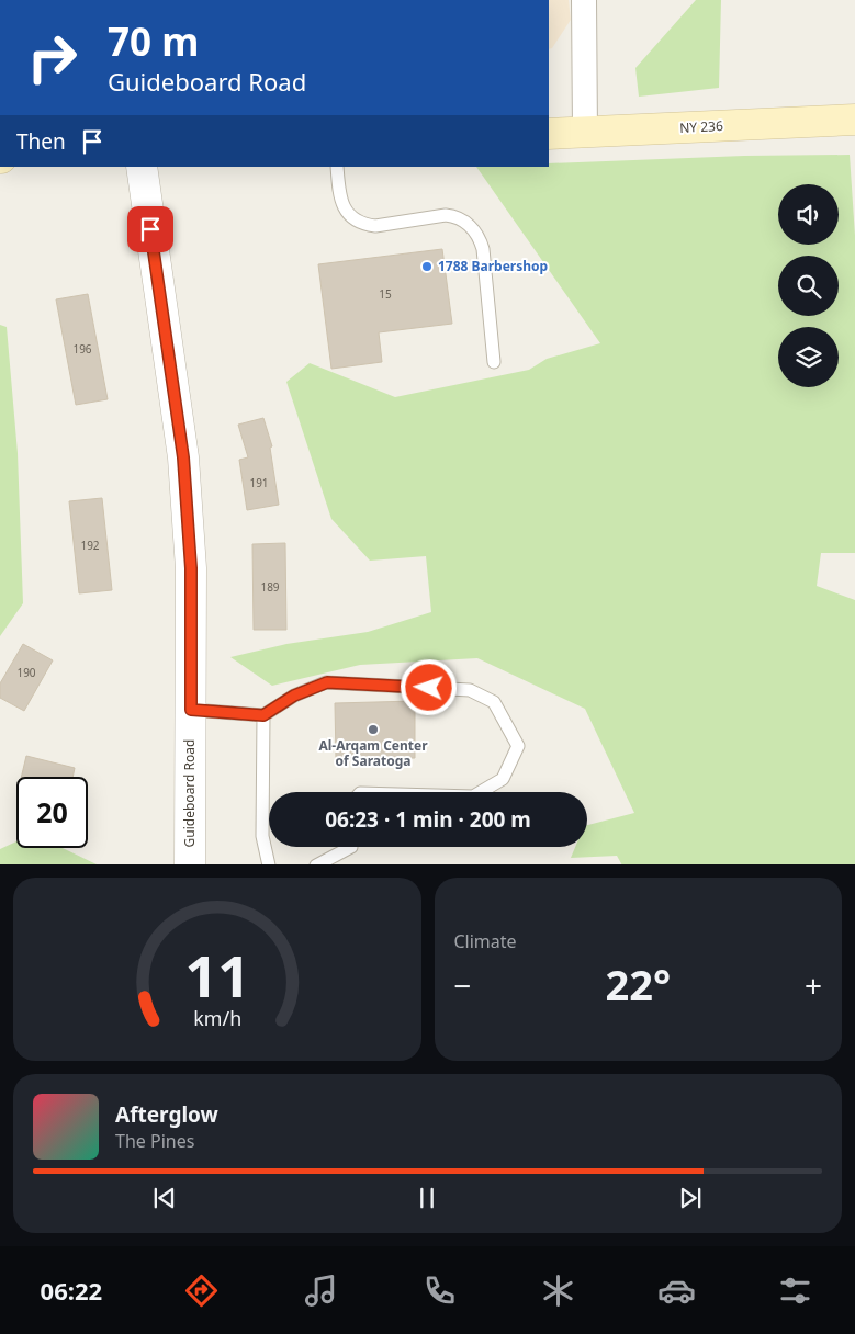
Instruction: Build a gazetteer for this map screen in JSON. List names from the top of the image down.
{
  "streets": {
    "main road": ["NY 236"],
    "street": ["Guideboard Road"]
  },
  "places": ["1788 Barbershop", "Al-Arqam Center of Saratoga"],
  "house_numbers": [
    "15",
    "196",
    "191",
    "192",
    "189",
    "190"
  ],
  "page": {
    "turn": ["70 m", "Guideboard Road"],
    "then": "Then",
    "limit": "20",
    "trip": "06:23 · 1 min · 200 m",
    "tile": "Climate",
    "heat": ["−", "22°", "+"],
    "song": ["Afterglow", "The Pines"],
    "tabs": "06:22",
    "gauge": ["11", "km/h"]
  }
}
